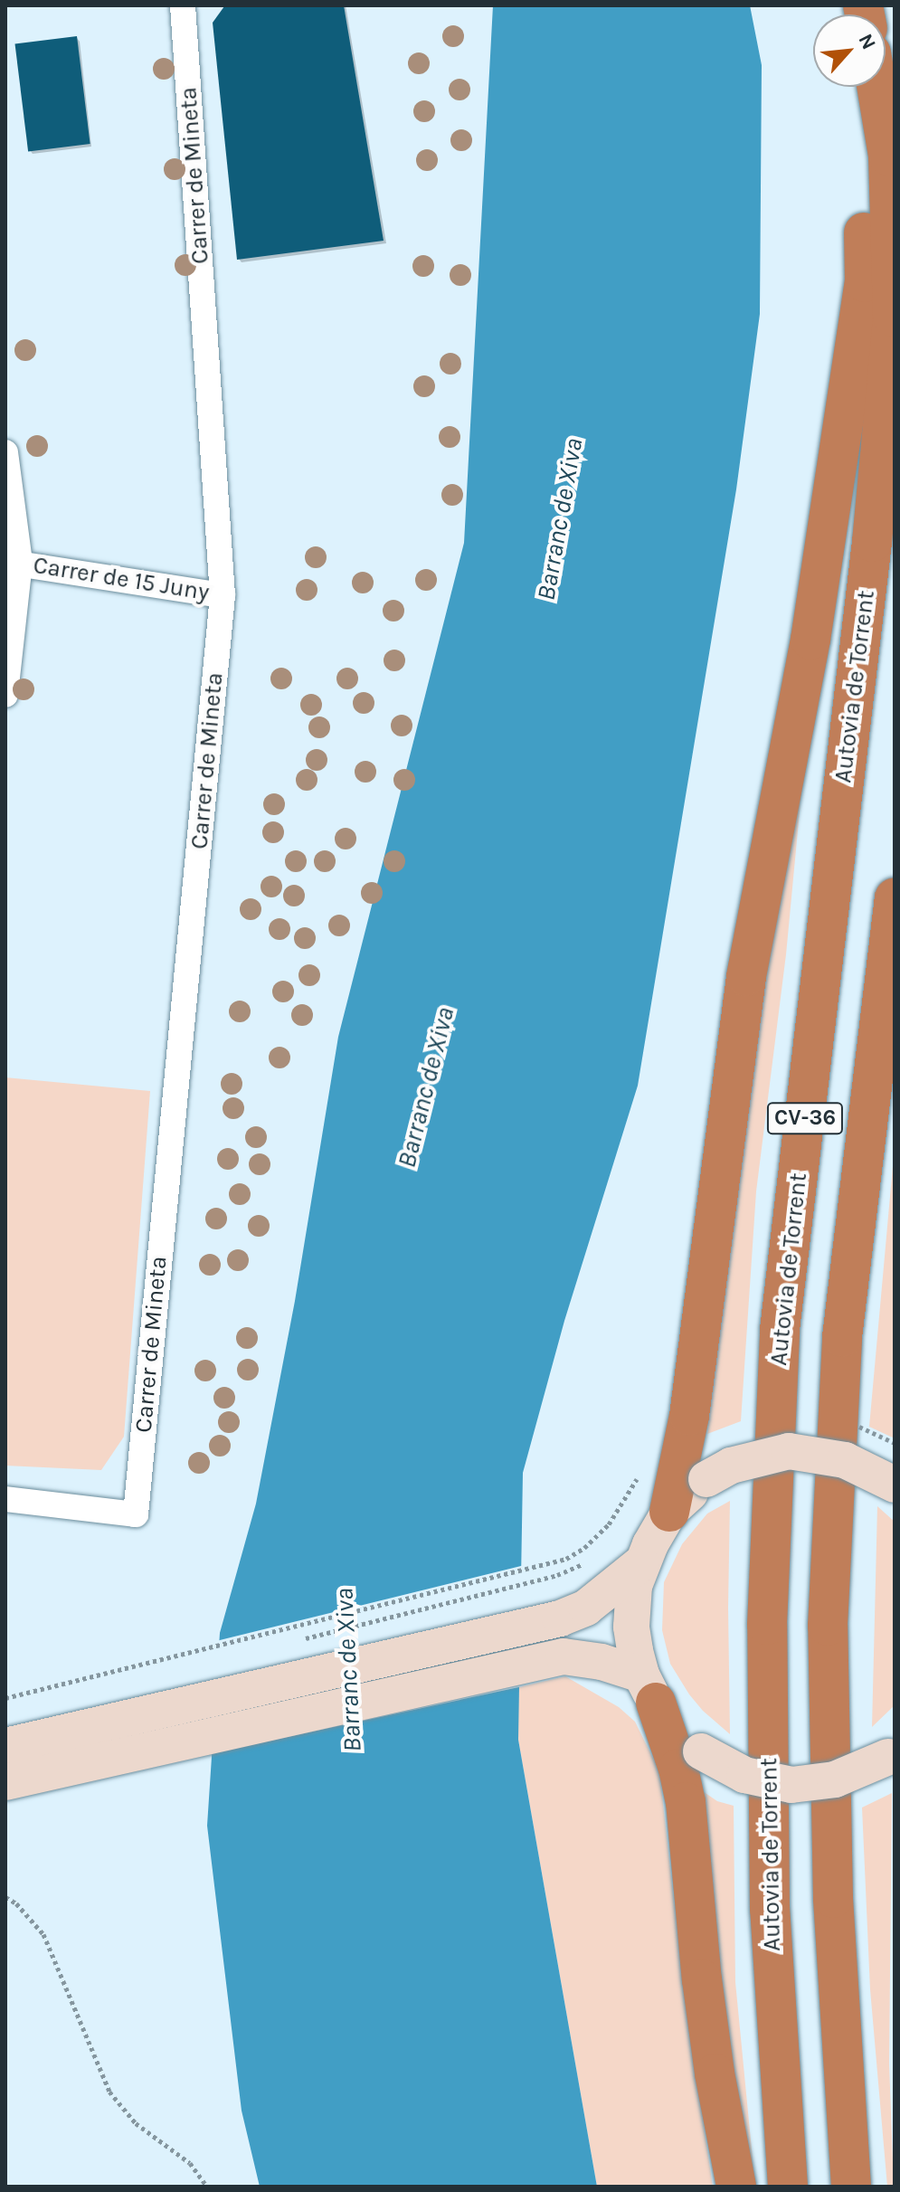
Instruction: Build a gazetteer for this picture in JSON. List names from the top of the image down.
{
  "streets": {
    "highway": ["Autovia de Torrent", "CV-36"],
    "street": ["Carrer de Mineta", "Carrer de 15 Juny"]
  },
  "crossings": [
    ["Carrer de Mineta", "Carrer de 15 Juny"]
  ],
  "water": ["Barranc de Xiva"],
  "north": "top right"
}
